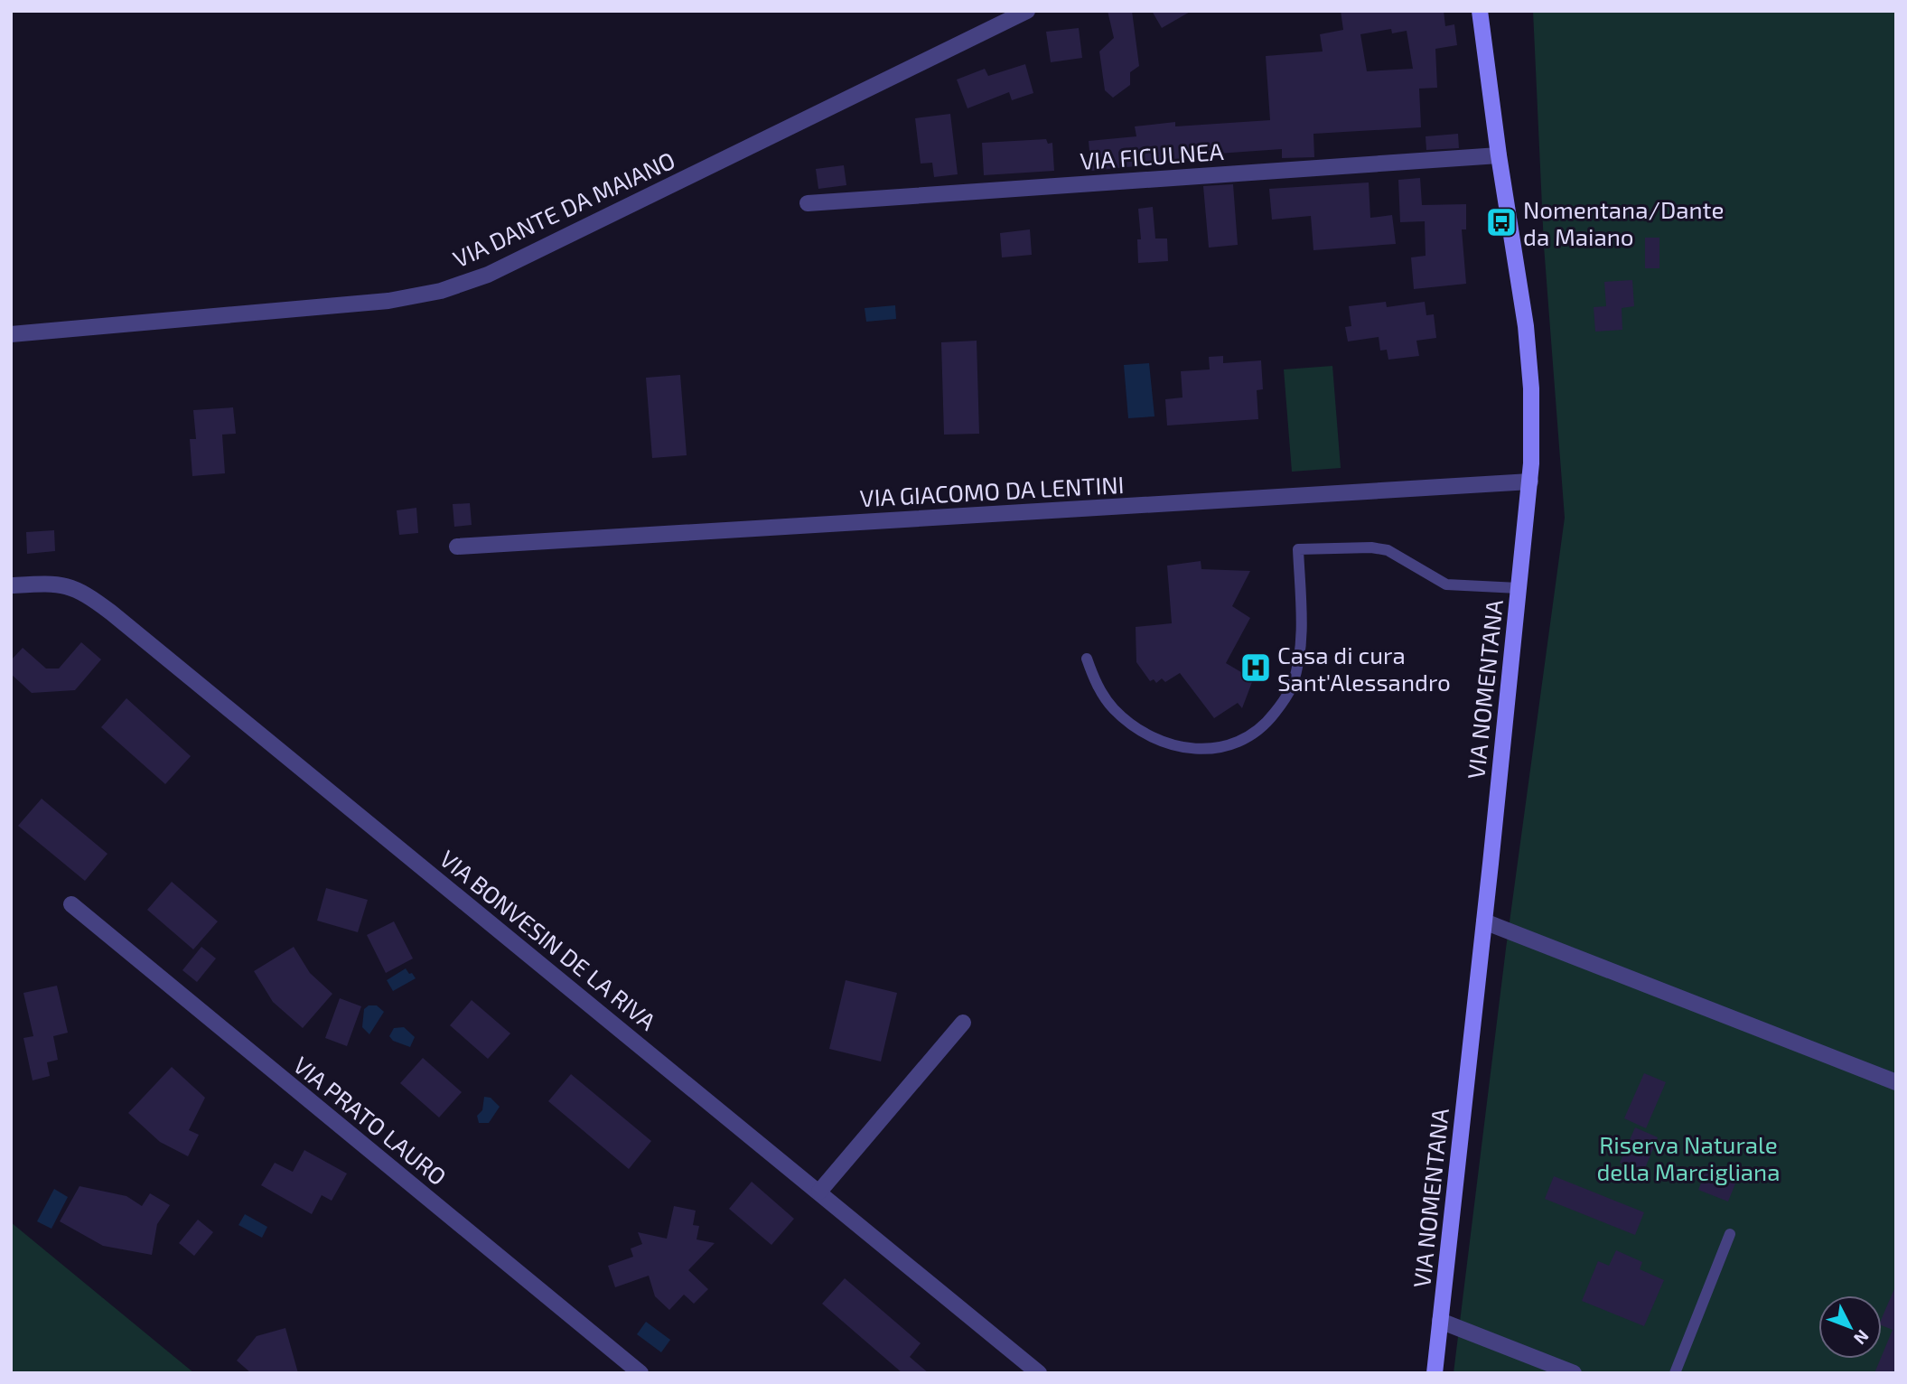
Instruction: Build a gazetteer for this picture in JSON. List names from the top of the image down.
{
  "streets": {
    "main road": ["VIA NOMENTANA"],
    "street": [
      "VIA FICULNEA",
      "VIA DANTE DA MAIANO",
      "VIA GIACOMO DA LENTINI",
      "VIA BONVESIN DE LA RIVA",
      "VIA PRATO LAURO"
    ]
  },
  "crossings": [
    ["VIA FICULNEA", "VIA NOMENTANA"],
    ["VIA GIACOMO DA LENTINI", "VIA NOMENTANA"]
  ],
  "parks": ["Riserva Naturale della Marcigliana"],
  "places": {
    "bus stop": ["Nomentana/Dante da Maiano"],
    "hospital": ["Casa di cura Sant'Alessandro"]
  },
  "north": "bottom right"
}
